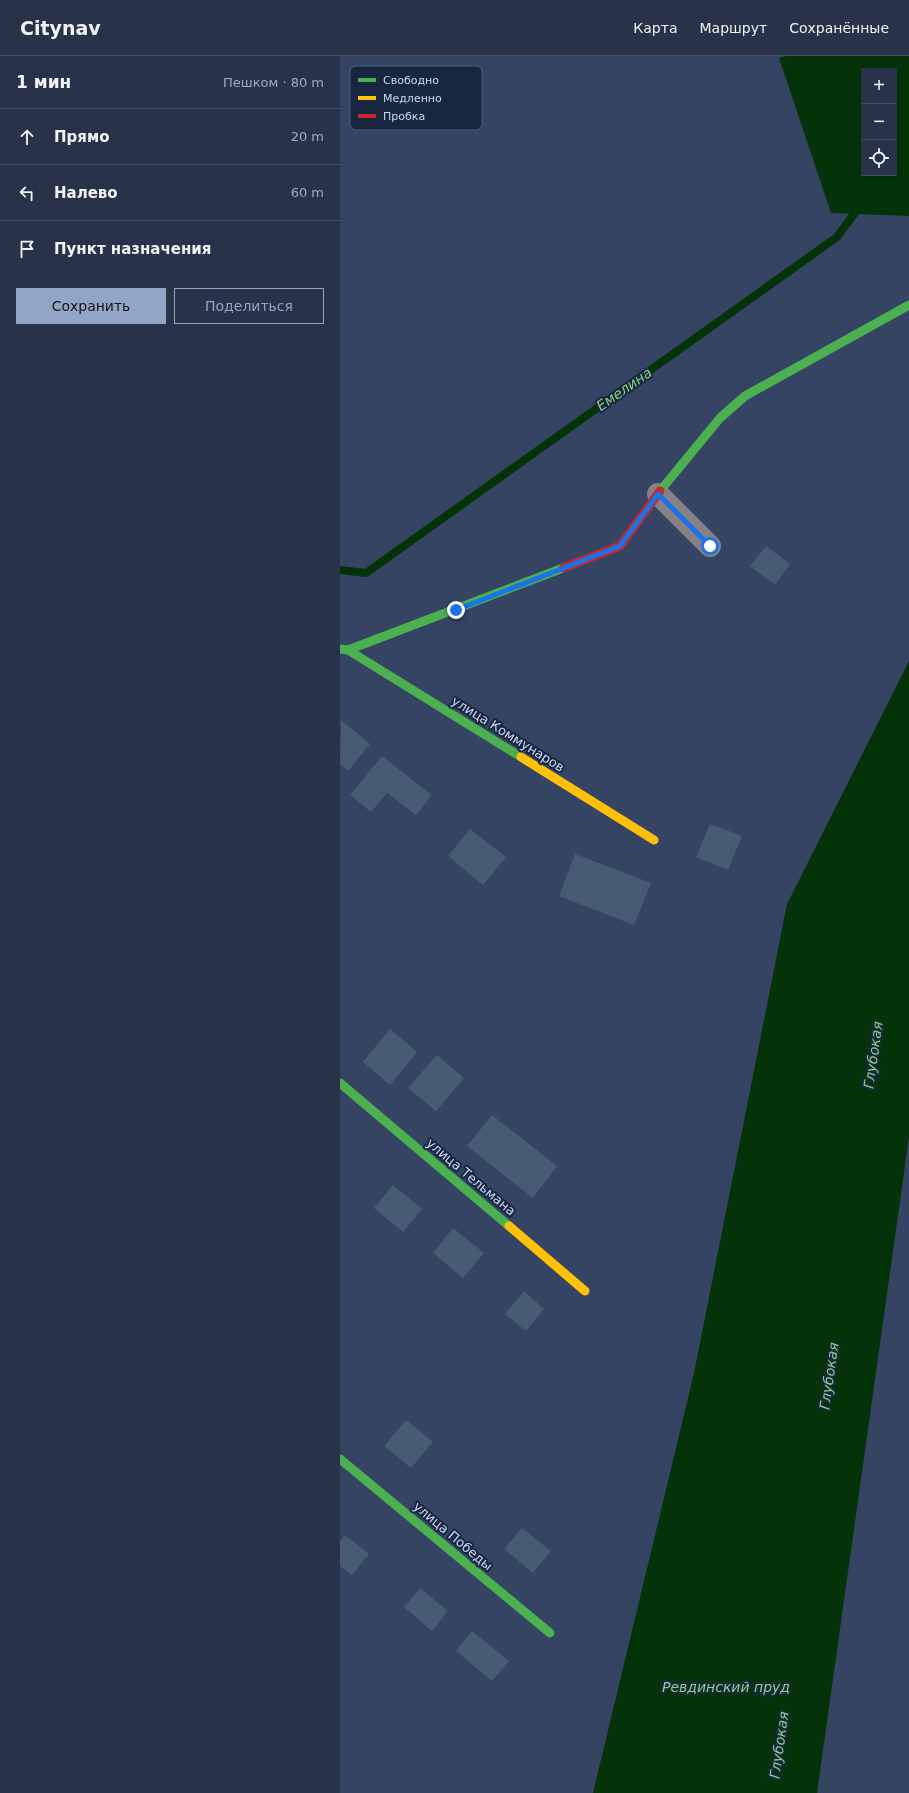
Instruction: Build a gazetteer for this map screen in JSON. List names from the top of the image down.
{
  "streets": {
    "street": ["улица Коммунаров", "улица Тельмана", "улица Победы"]
  },
  "water": ["Емелина", "Глубокая", "Ревдинский пруд"],
  "legend": ["Свободно", "Медленно", "Пробка"],
  "page": {
    "header": "Citynav",
    "nav": ["Карта", "Маршрут", "Сохранённые"],
    "heading": ["1 мин", "Пешком · 80 m"],
    "map_buttons": ["+", "−"],
    "list": [
      ["Прямо", "20 m"],
      ["Налево", "60 m"],
      "Пункт назначения"
    ],
    "buttons": ["Сохранить", "Поделиться"]
  }
}
